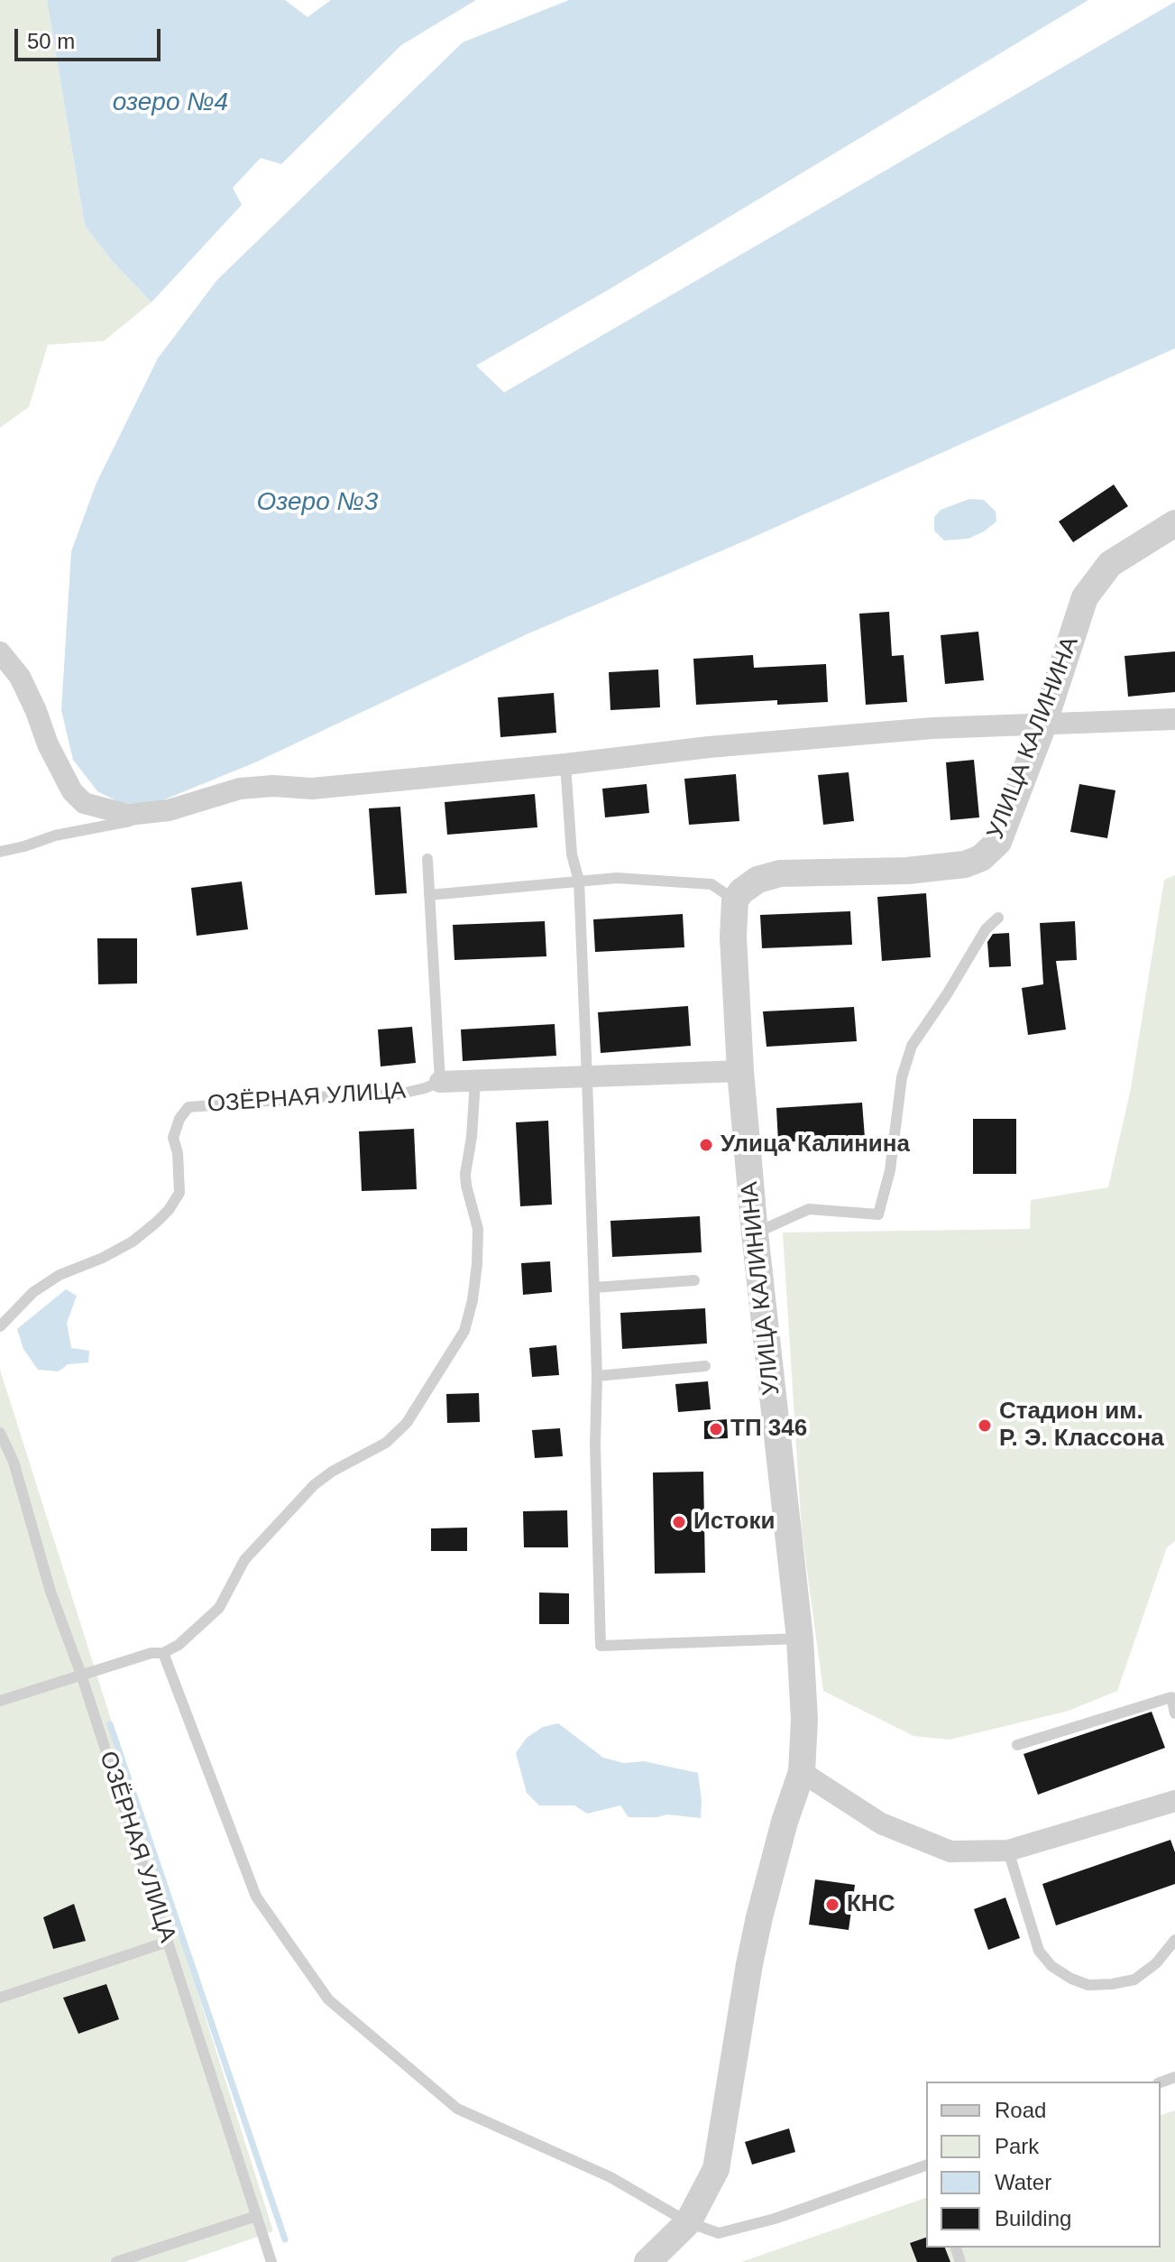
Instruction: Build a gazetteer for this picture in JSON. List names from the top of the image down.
{
  "streets": {
    "street": ["УЛИЦА КАЛИНИНА"],
    "lane": ["ОЗЁРНАЯ УЛИЦА"]
  },
  "water": ["озеро №4", "Озеро №3"],
  "places": [
    "Улица Калинина",
    "Стадион им. Р. Э. Классона",
    "ТП 346",
    "Истоки",
    "КНС"
  ],
  "legend": [
    "Road",
    "Park",
    "Water",
    "Building"
  ],
  "scale_bar": "50 m"
}
